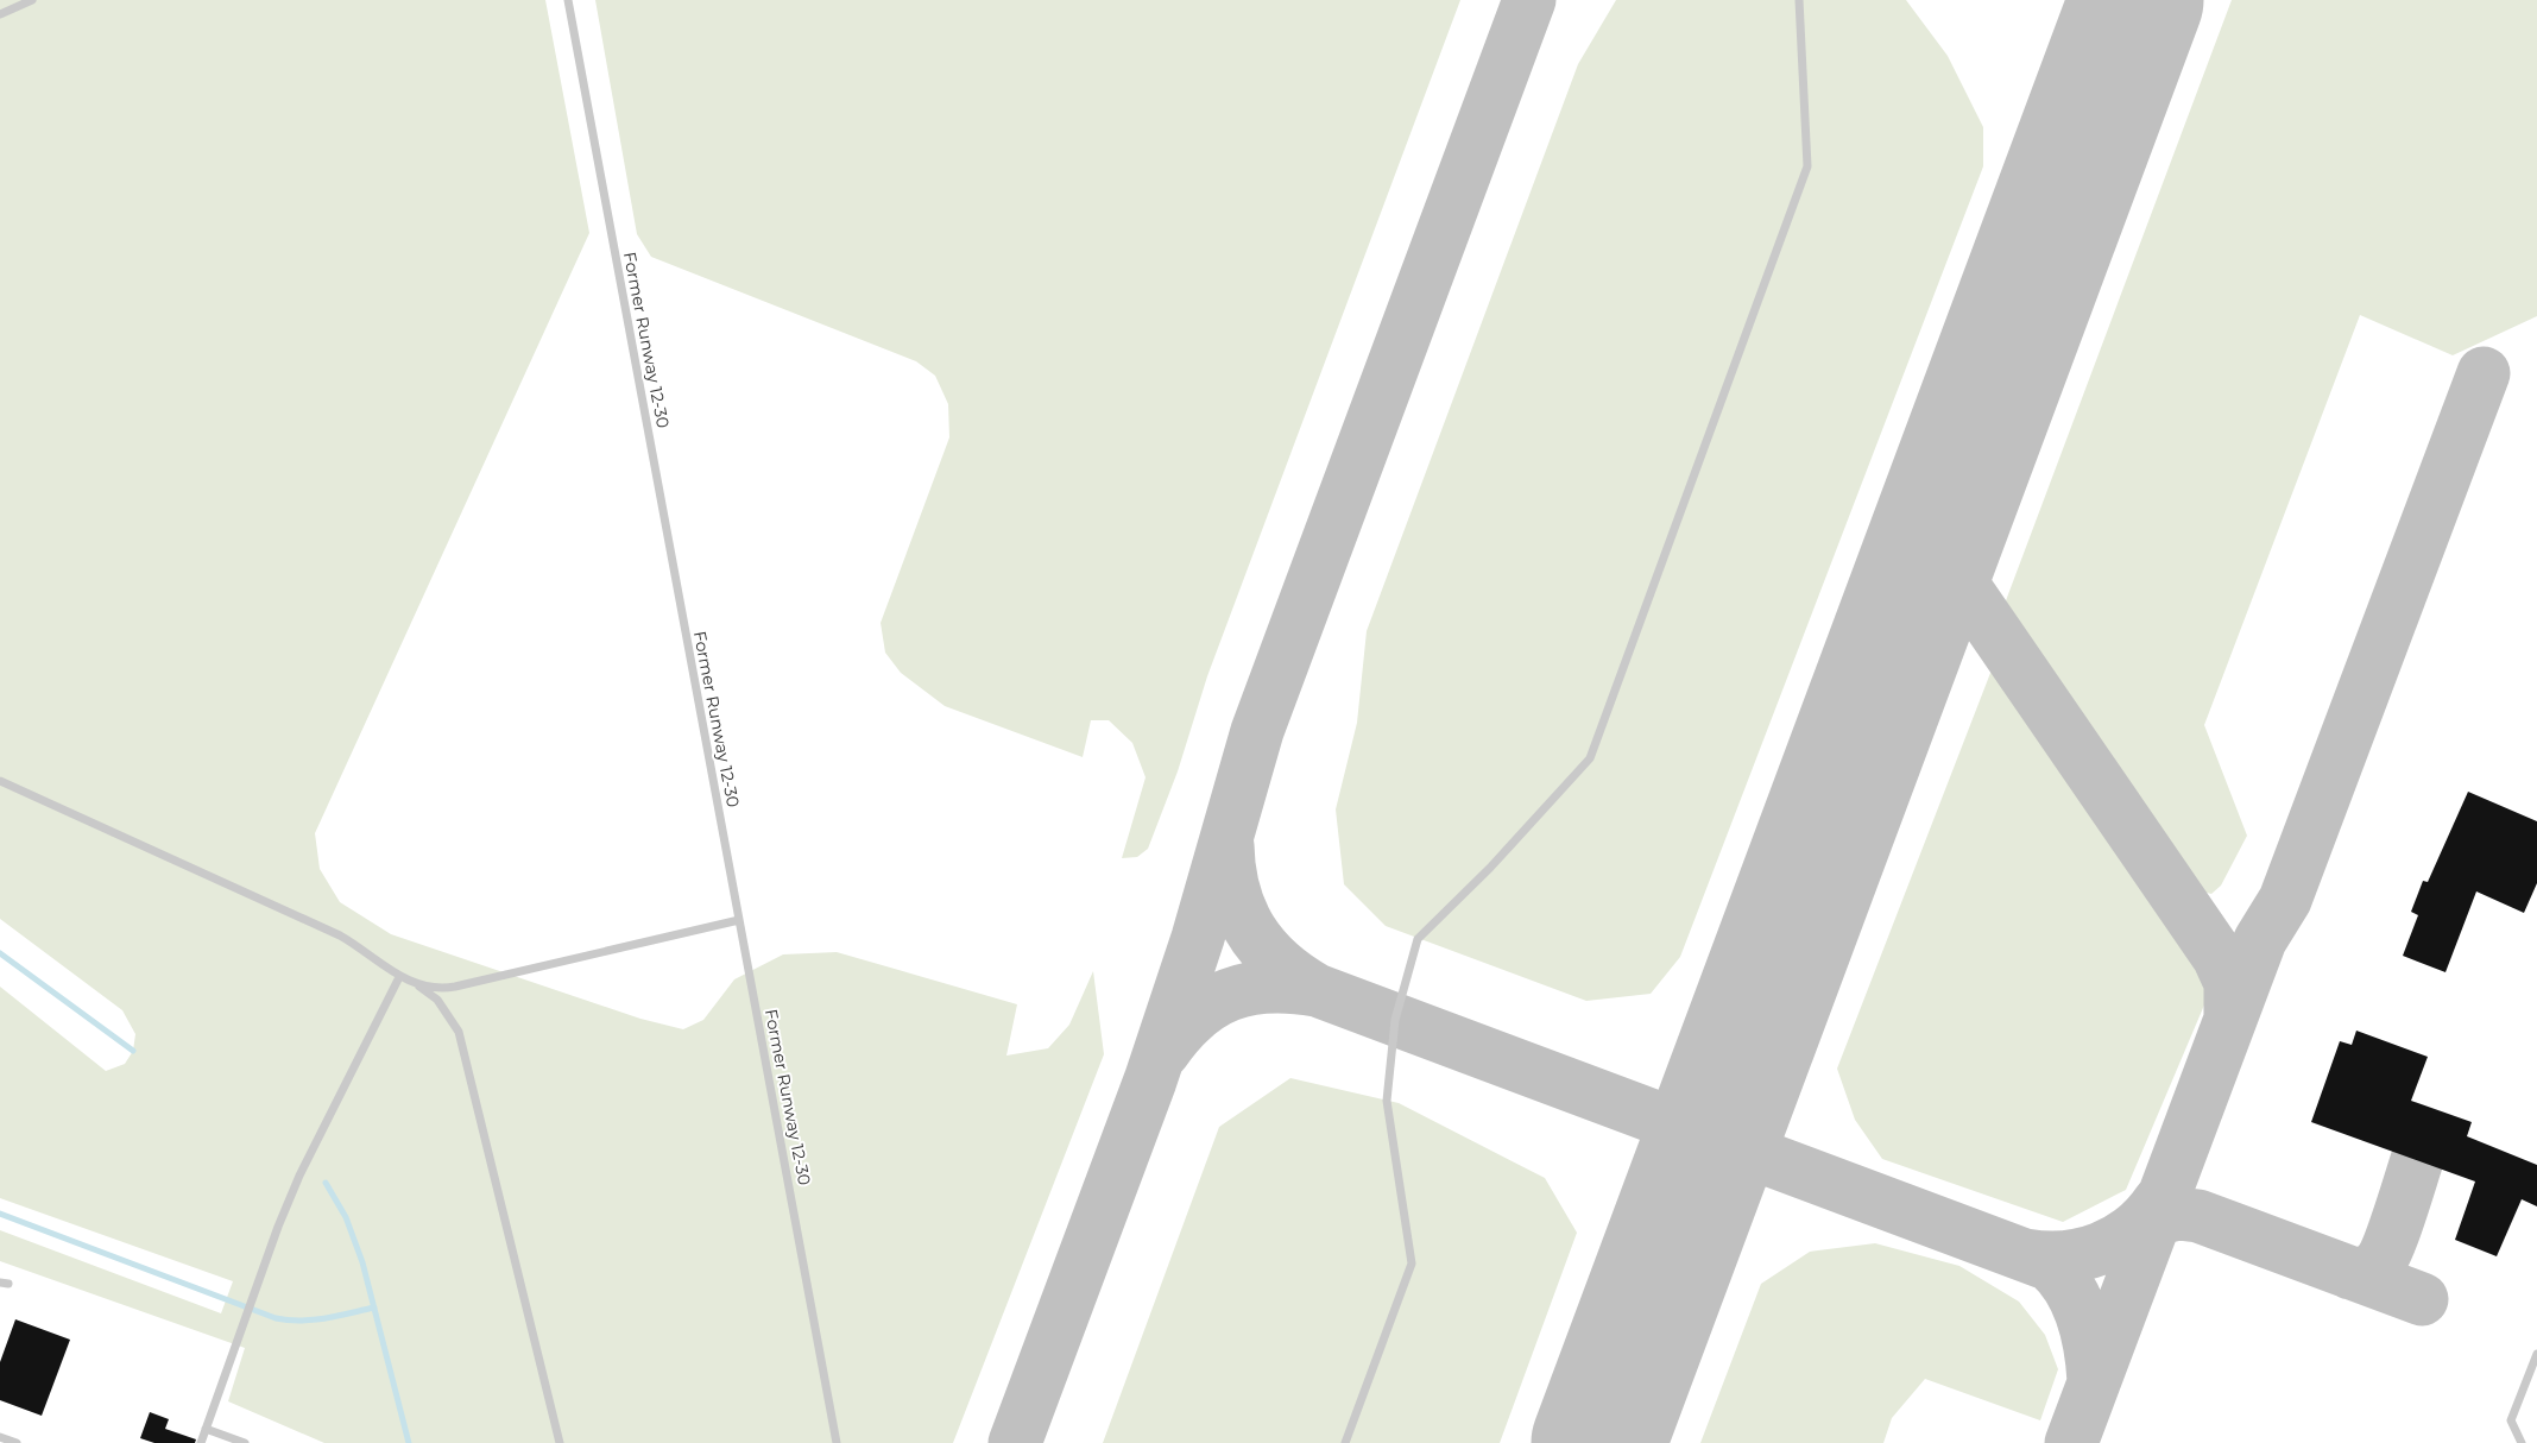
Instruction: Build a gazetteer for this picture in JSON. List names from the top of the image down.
{
  "streets": {
    "lane": ["Former Runway 12-30"]
  }
}
